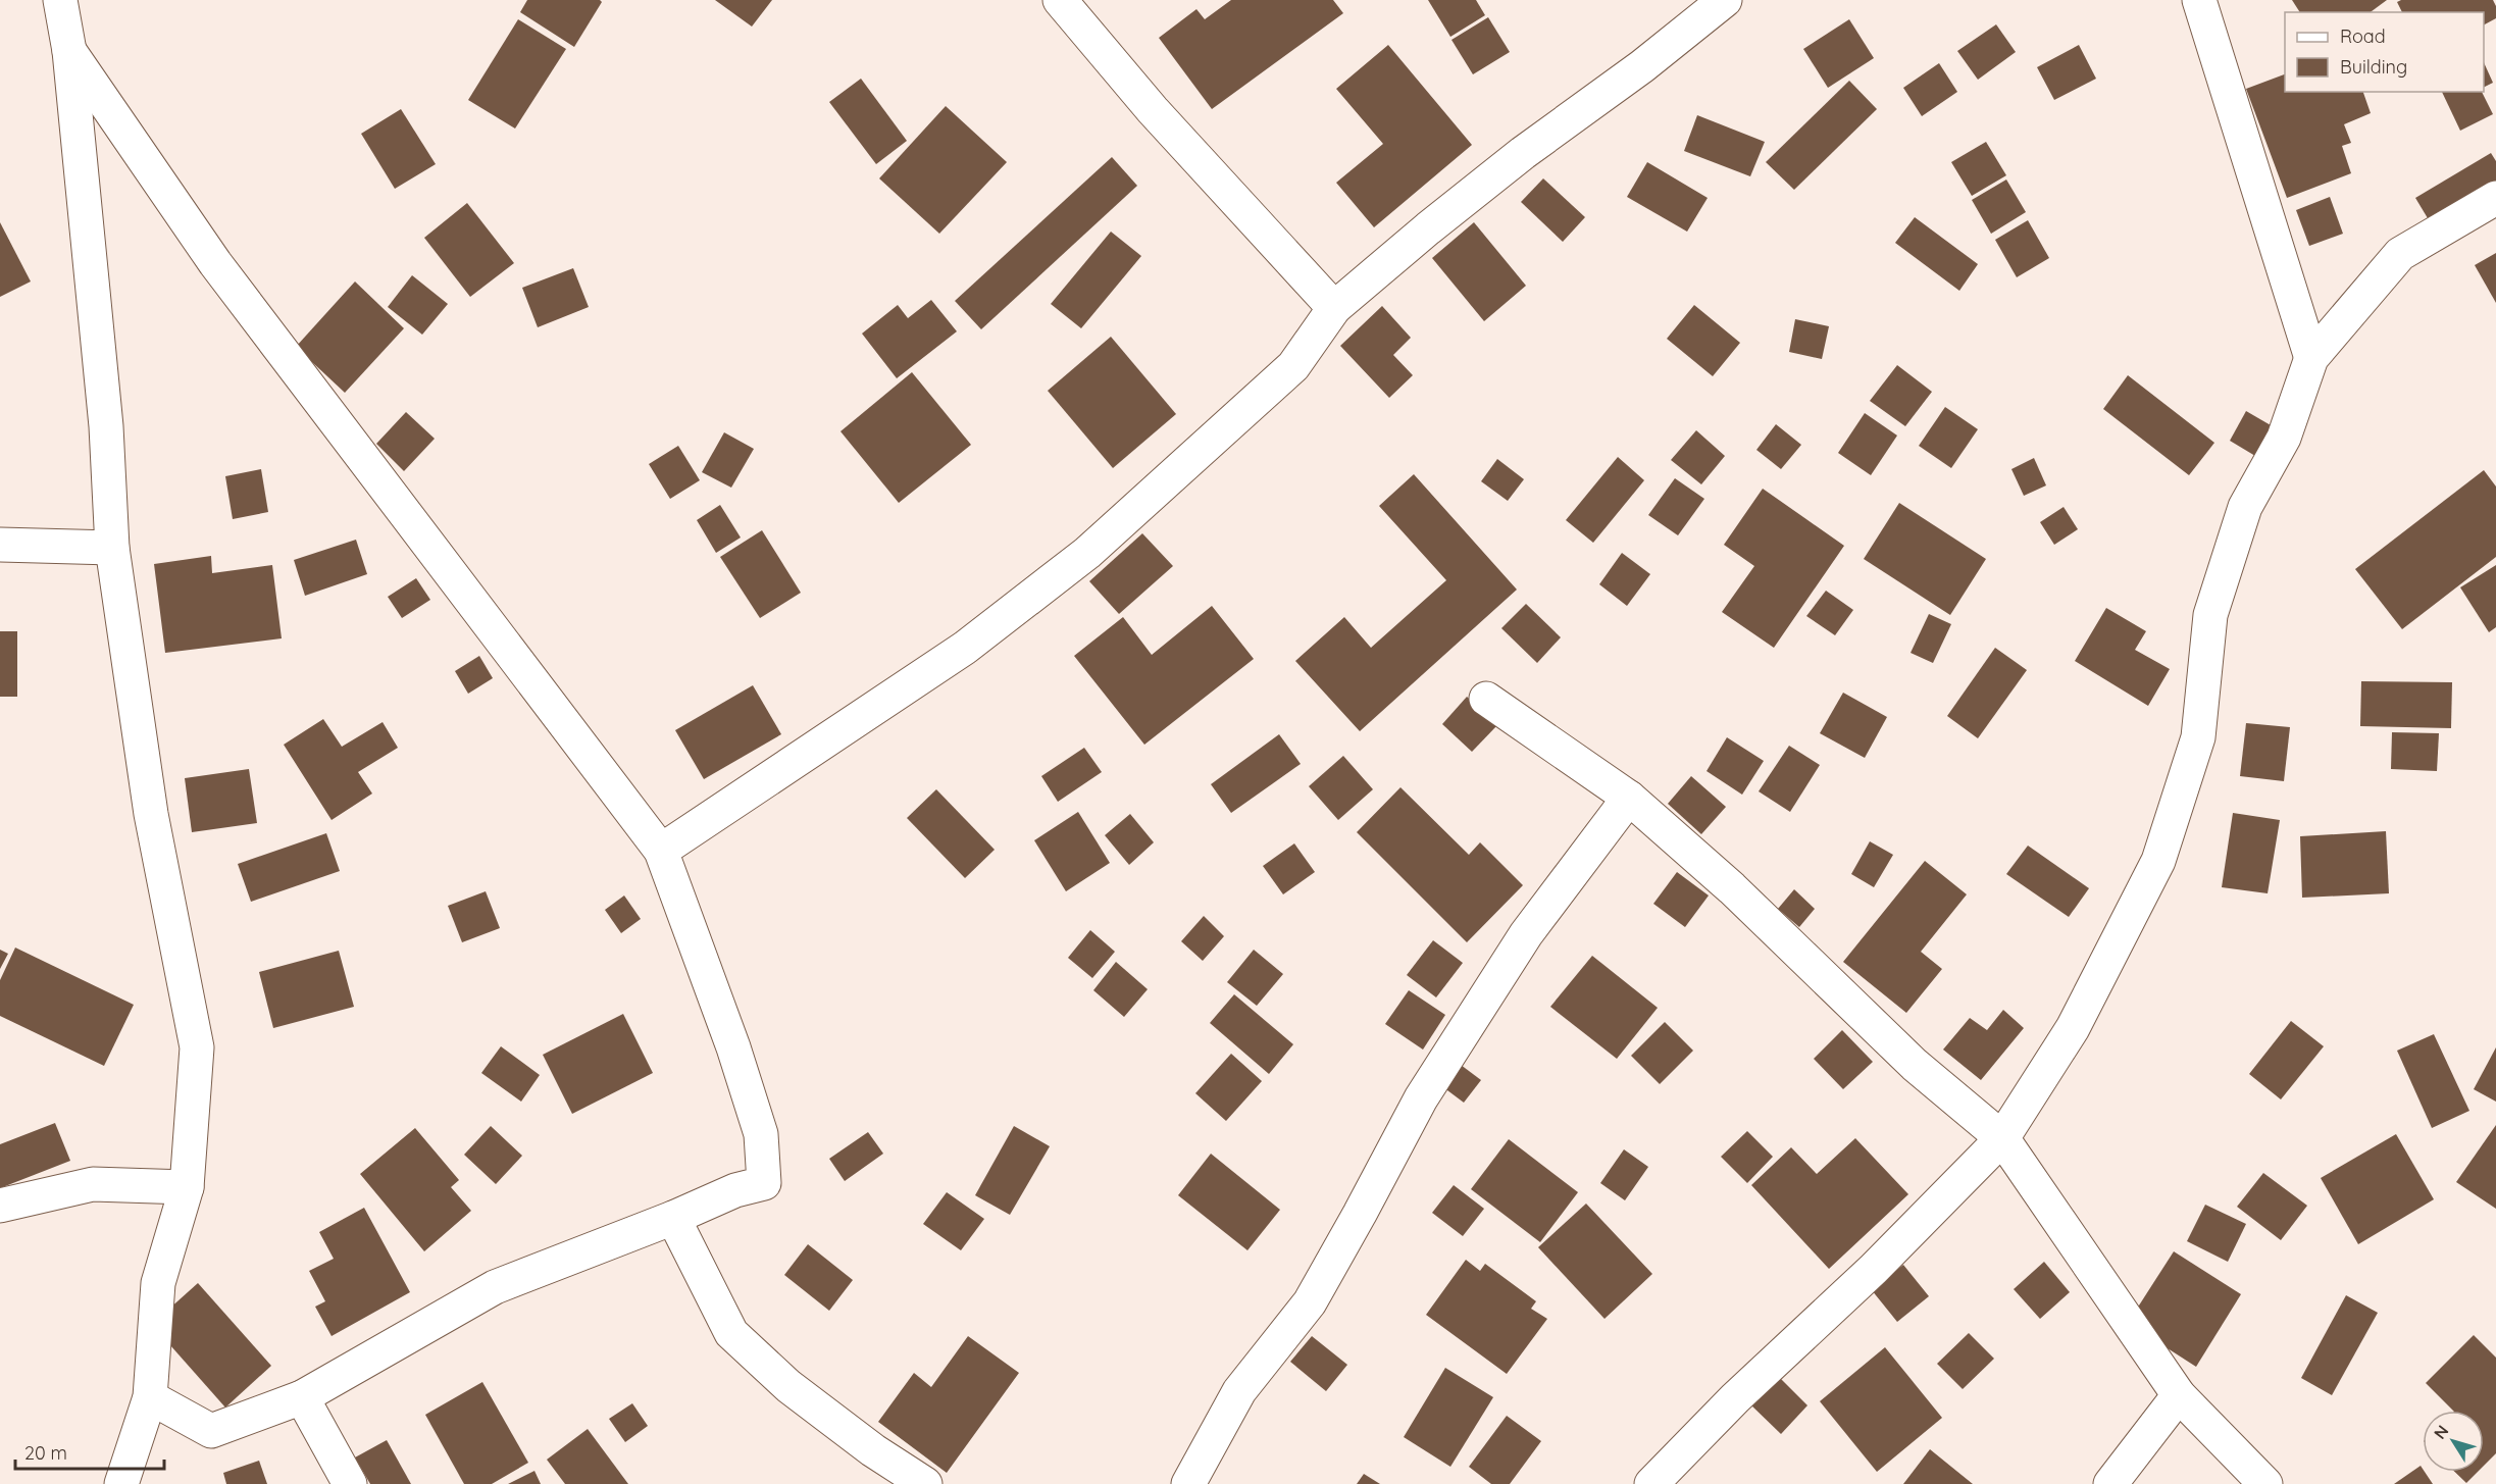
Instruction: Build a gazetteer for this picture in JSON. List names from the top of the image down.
{
  "legend": ["Road", "Building"],
  "scale_bar": "20 m",
  "north": "top left"
}
